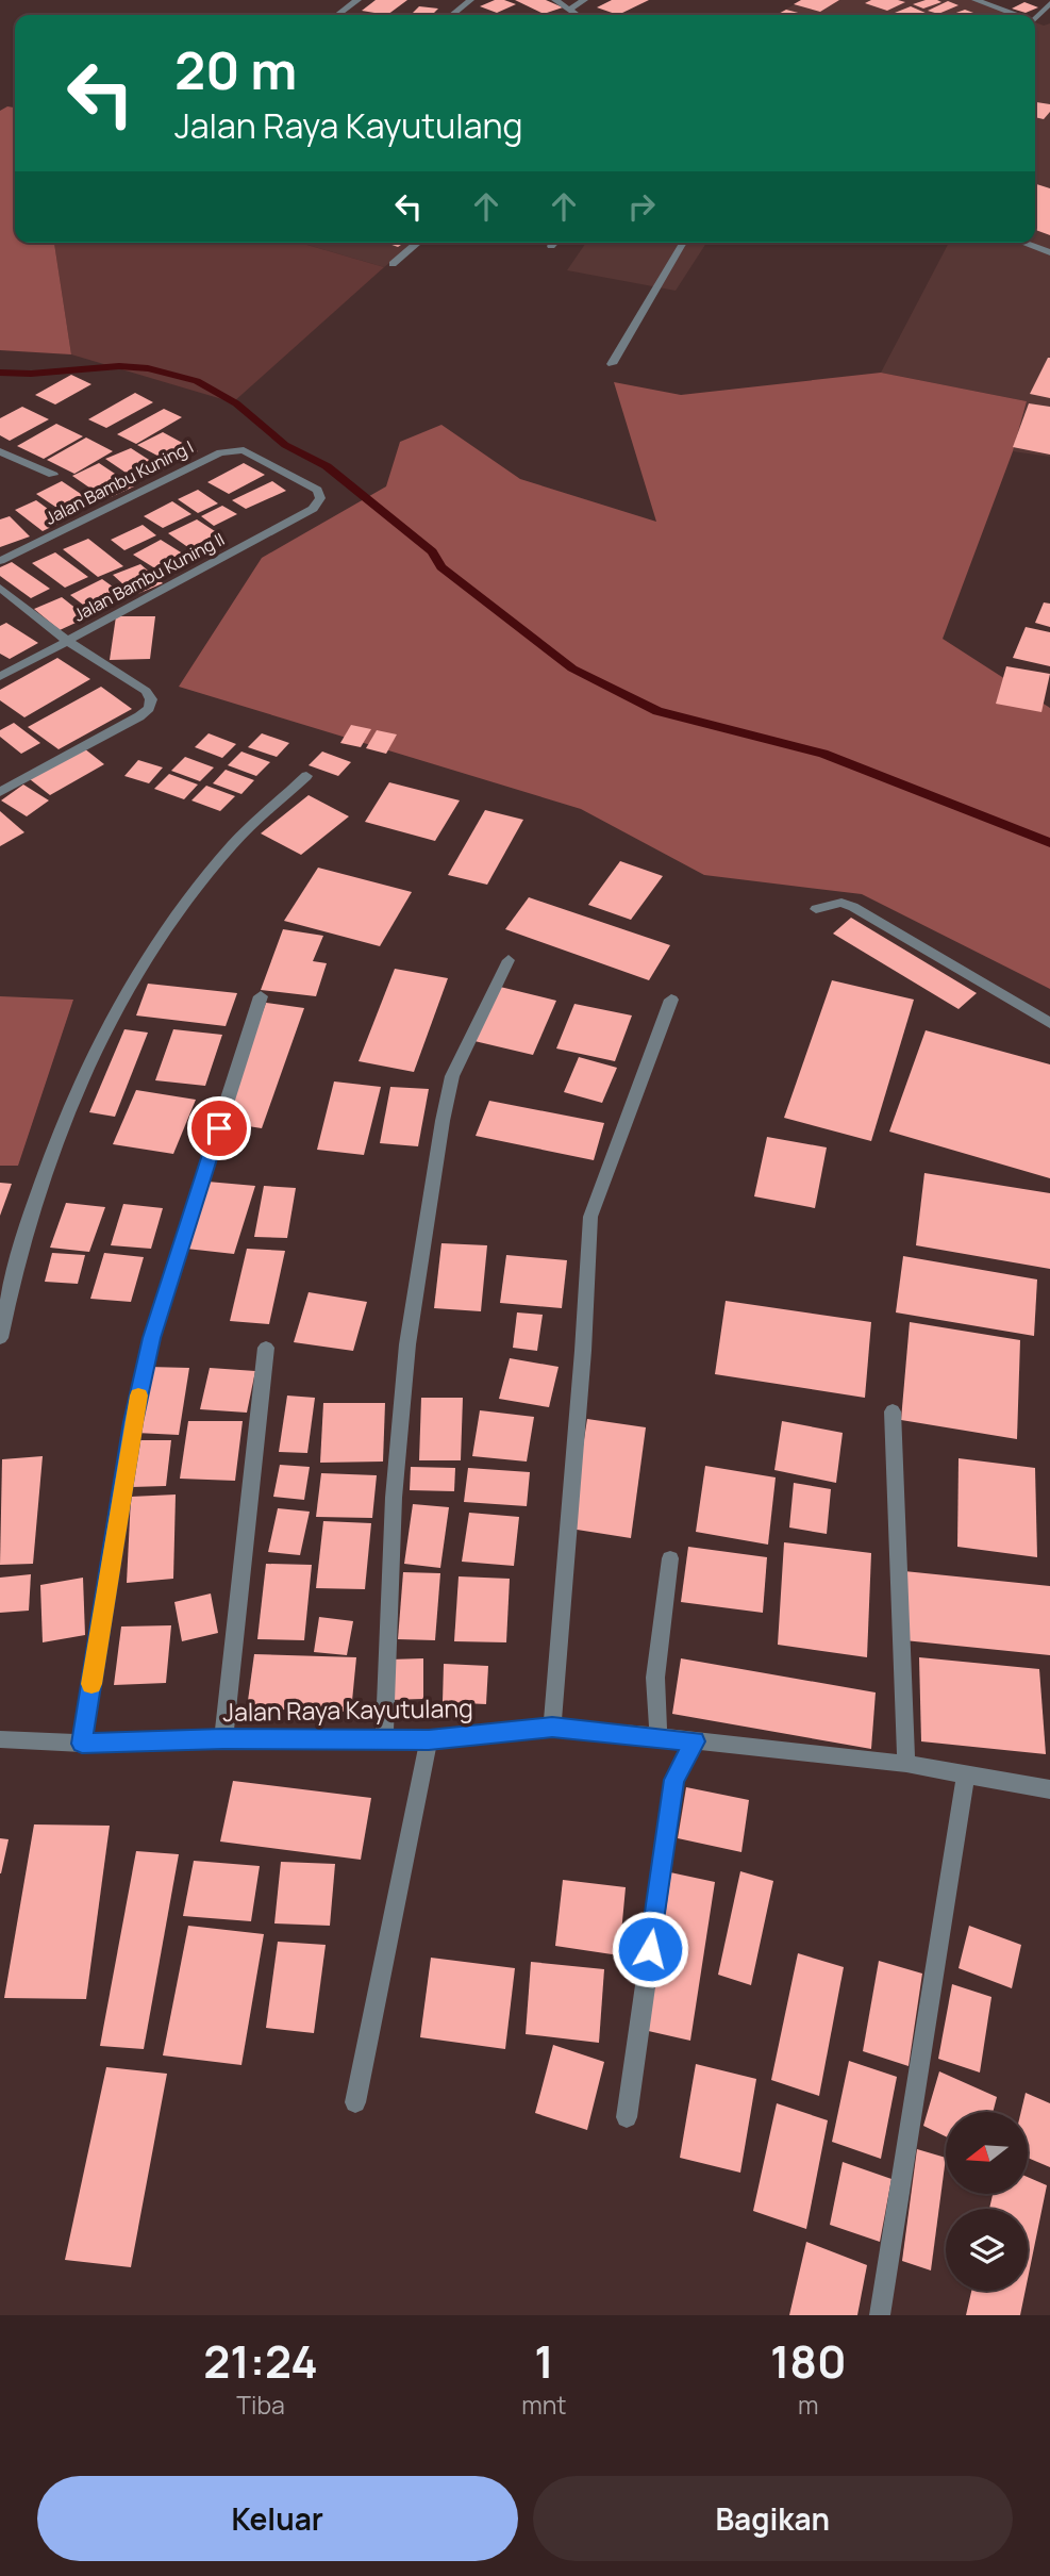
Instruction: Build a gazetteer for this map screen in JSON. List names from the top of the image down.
{
  "streets": {
    "street": ["Jalan Bambu Kuning I", "Jalan Bambu Kuning II", "Jalan Raya Kayutulang"]
  },
  "crossings": [
    ["Jalan Bambu Kuning I", "Jalan Bambu Kuning II"]
  ],
  "north": "left",
  "page": {
    "turn": ["20 m", "Jalan Raya Kayutulang"],
    "eta": [
      "21:24",
      "Tiba",
      "1",
      "mnt",
      "180",
      "m"
    ],
    "buttons": ["Keluar", "Bagikan"]
  }
}
